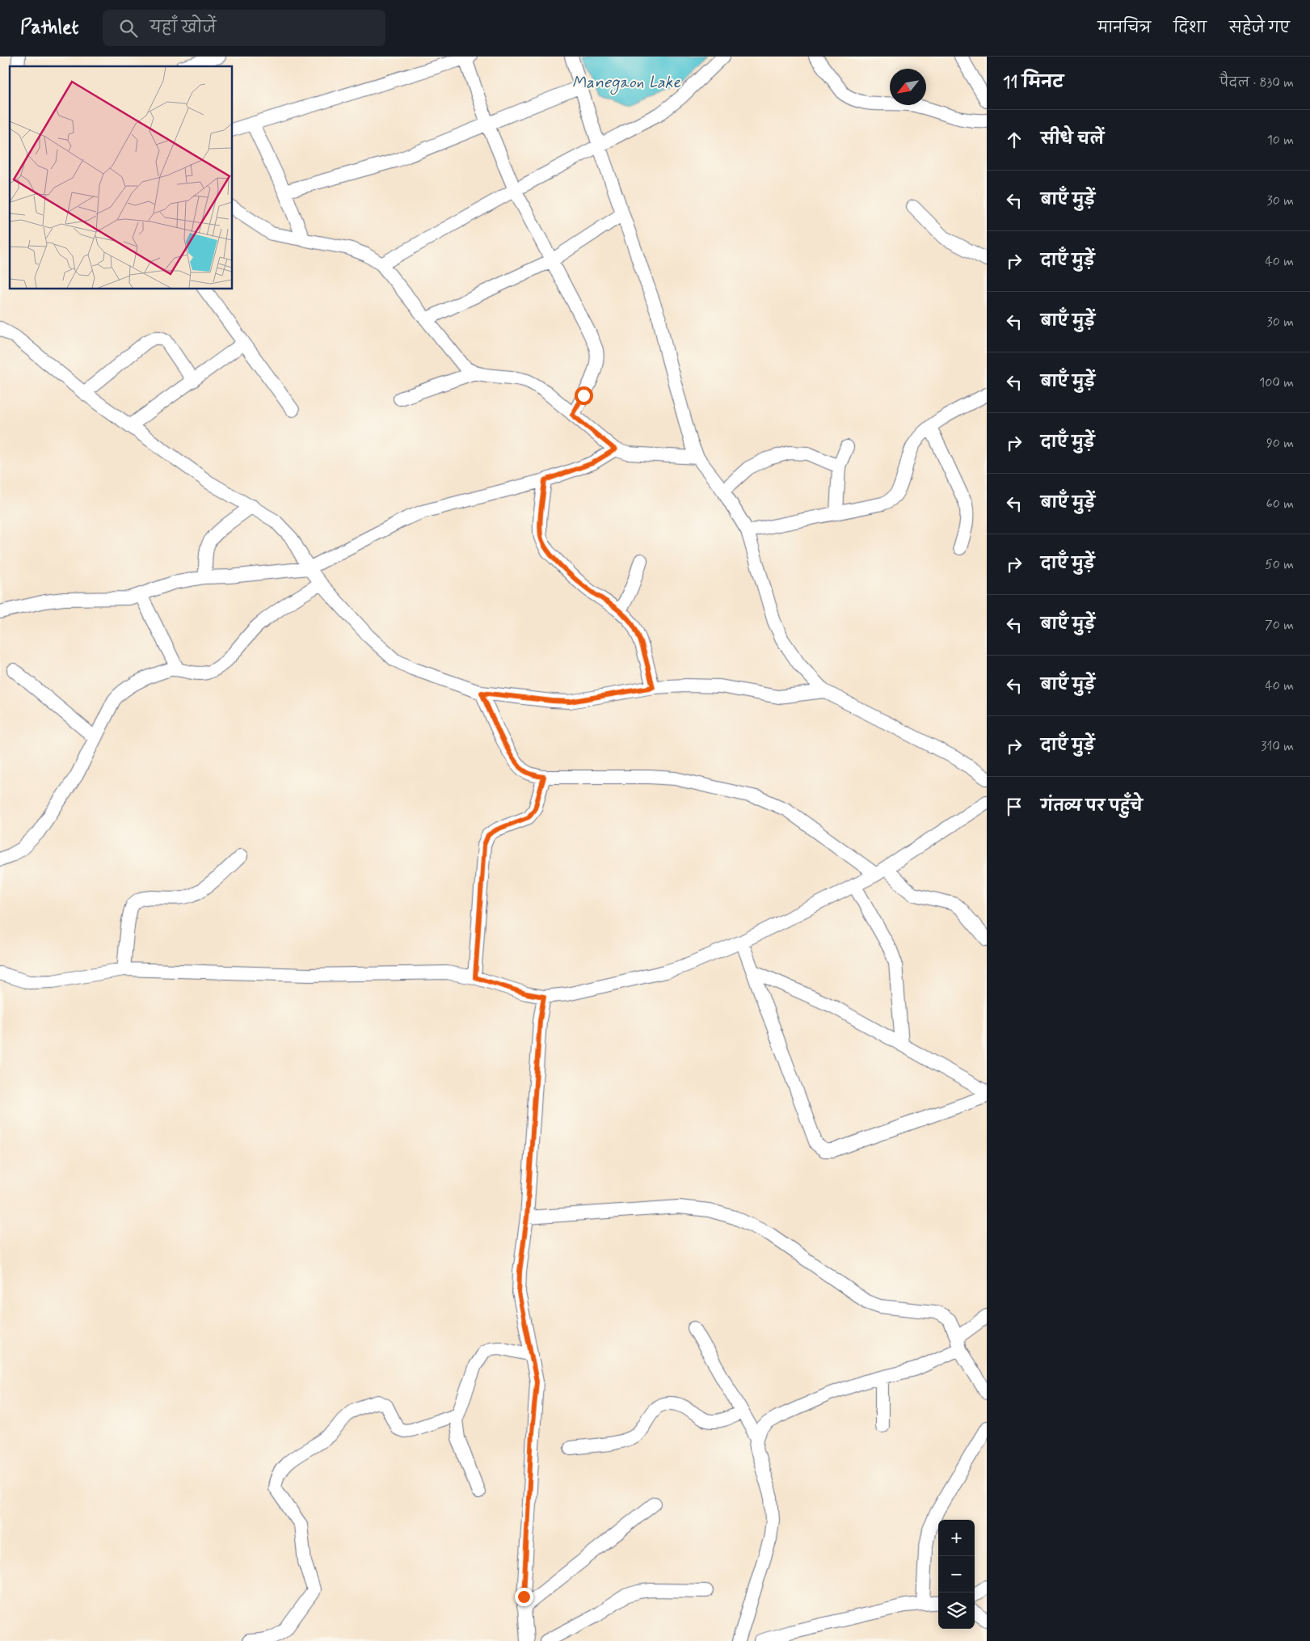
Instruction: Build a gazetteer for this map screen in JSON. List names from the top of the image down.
{
  "water": ["Manegaon Lake"],
  "north": "bottom left",
  "page": {
    "header": "Pathlet",
    "search": "यहाँ खोजें",
    "nav": ["मानचित्र", "दिशा", "सहेजे गए"],
    "heading": ["11 मिनट", "पैदल · 830 m"],
    "list": [
      ["सीधे चलें", "10 m"],
      ["बाएँ मुड़ें", "30 m"],
      ["दाएँ मुड़ें", "40 m"],
      ["बाएँ मुड़ें", "30 m"],
      ["बाएँ मुड़ें", "100 m"],
      ["दाएँ मुड़ें", "90 m"],
      ["बाएँ मुड़ें", "60 m"],
      ["दाएँ मुड़ें", "50 m"],
      ["बाएँ मुड़ें", "70 m"],
      ["बाएँ मुड़ें", "40 m"],
      ["दाएँ मुड़ें", "310 m"],
      "गंतव्य पर पहुँचे"
    ],
    "map_buttons": ["+", "−"]
  }
}
